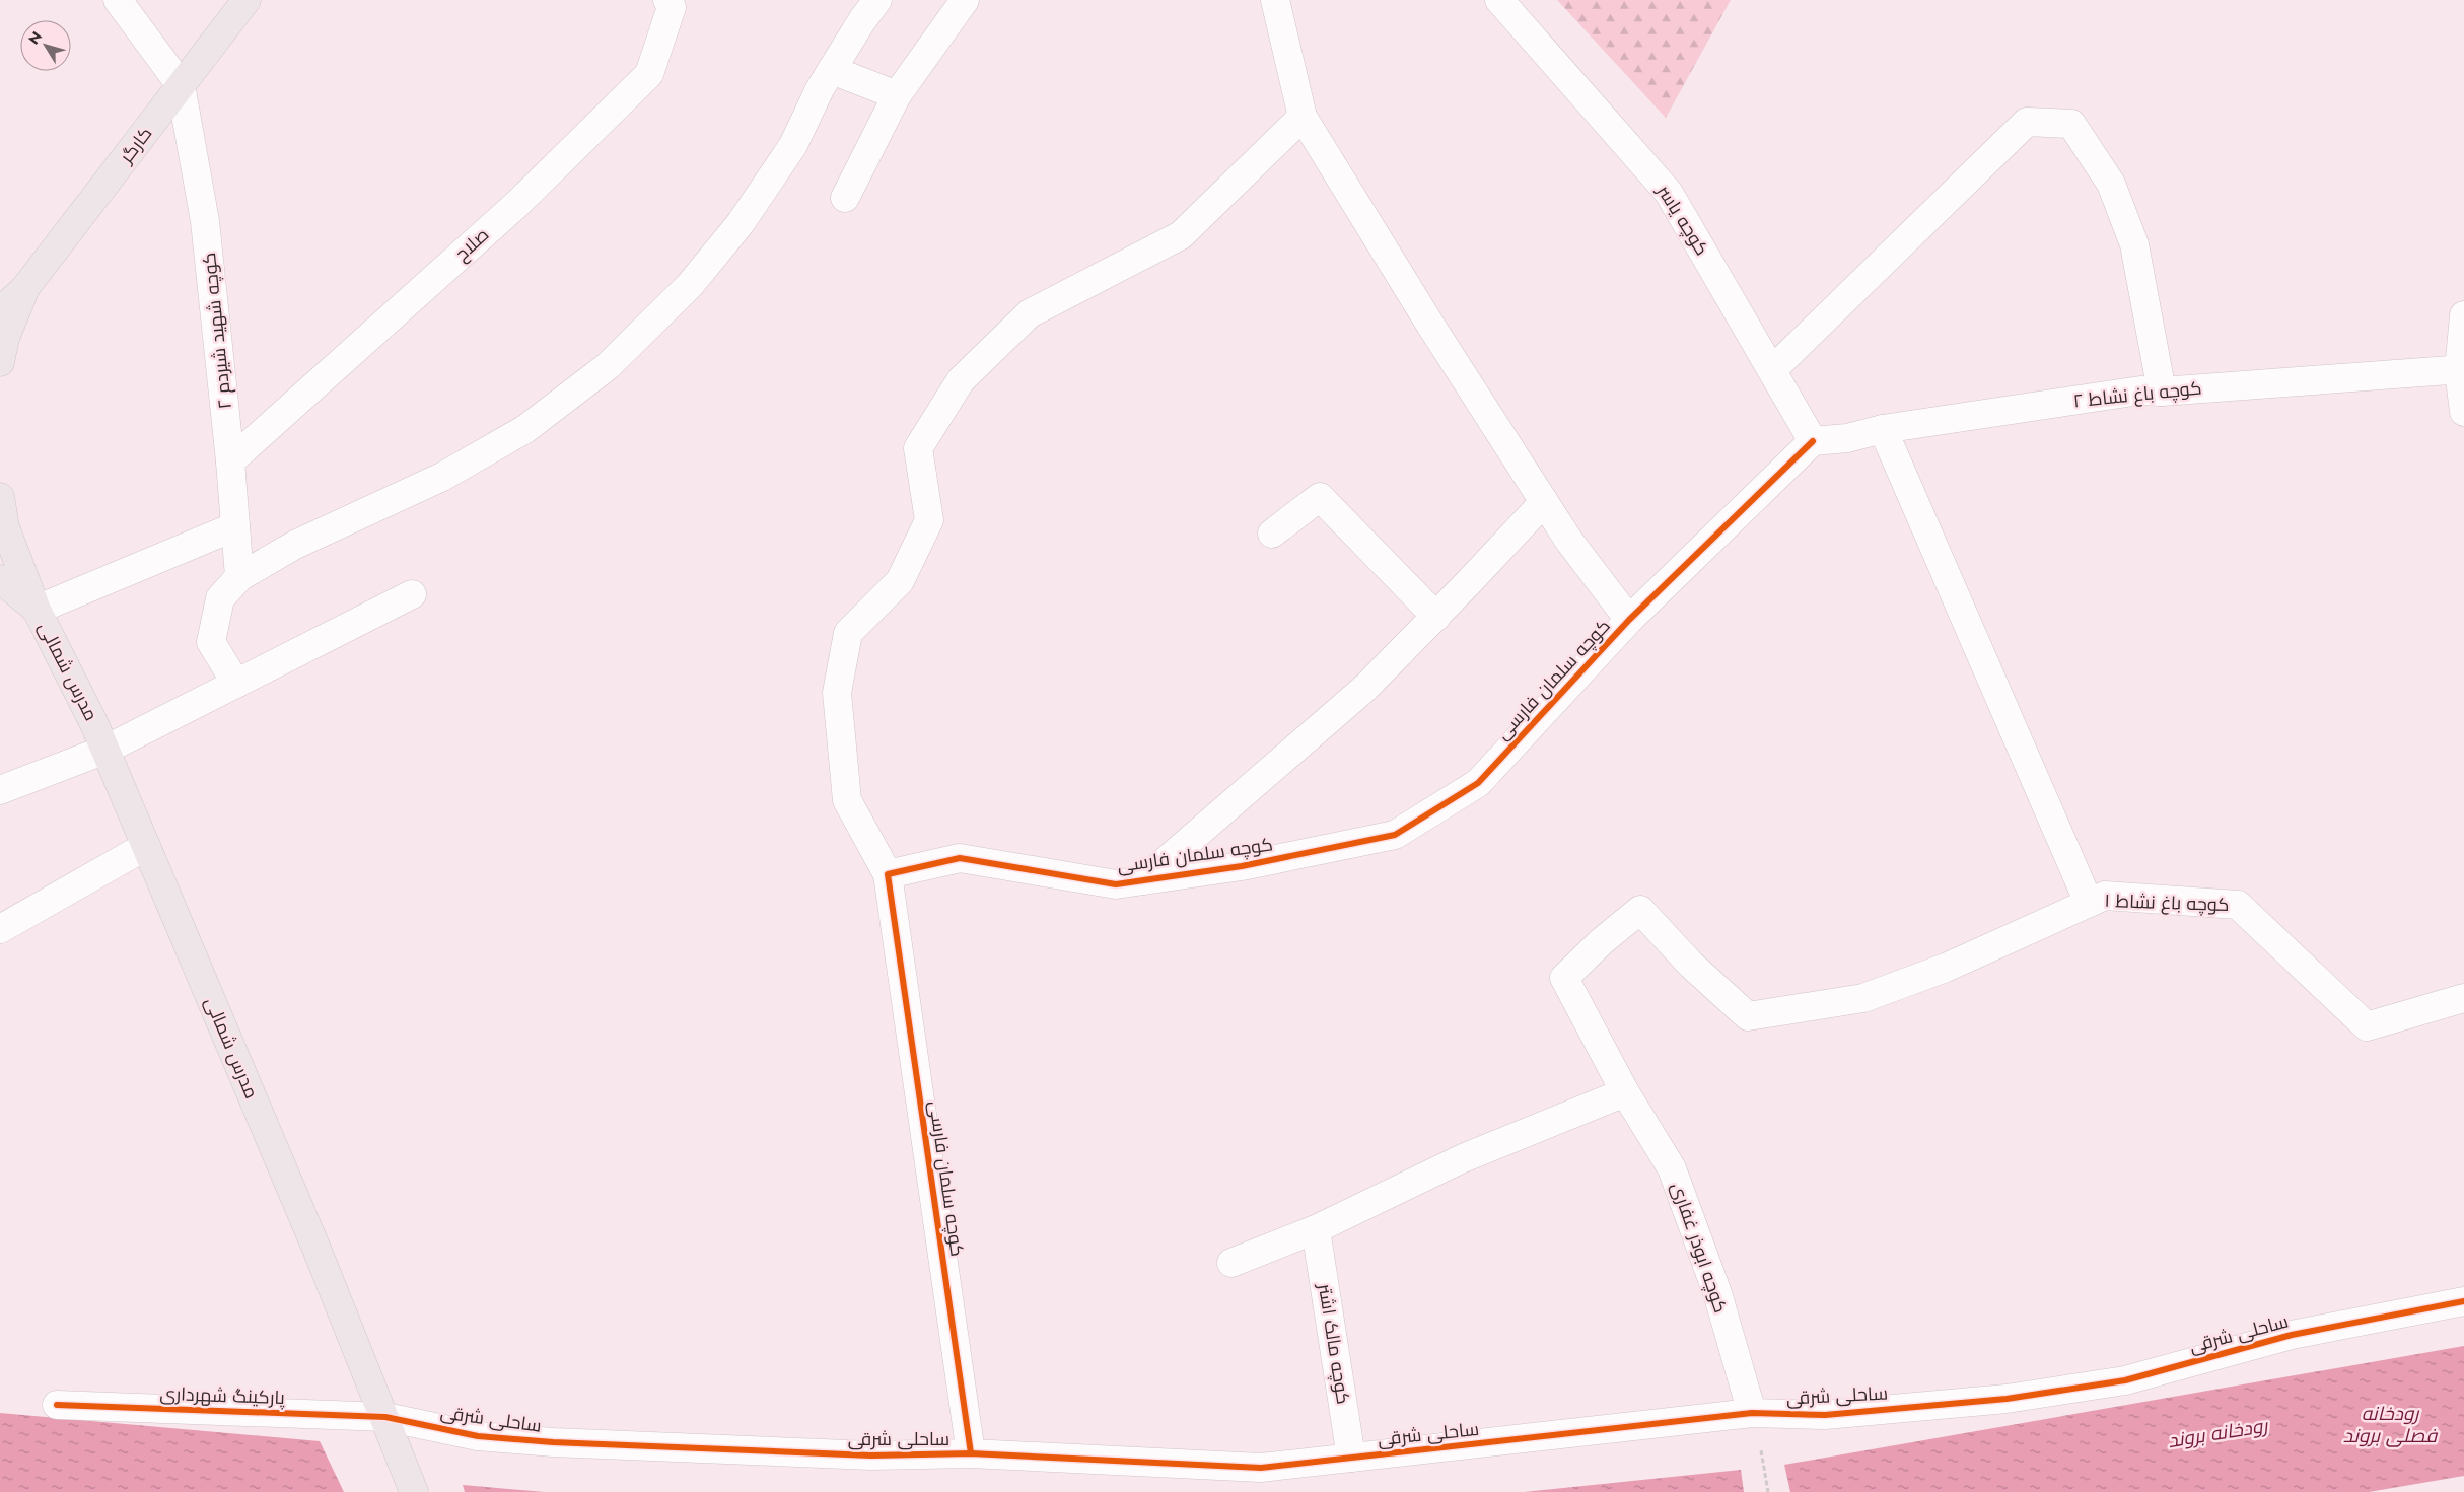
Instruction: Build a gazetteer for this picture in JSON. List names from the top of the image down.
{
  "streets": {
    "main road": ["کارگر", "مدرس شمالی"],
    "street": [
      "کوچه یاسر",
      "صلاح",
      "کوچه شهید شیردم ۲",
      "کوچه باغ نشاط ۲",
      "کوچه سلمان فارسی",
      "کوچه باغ نشاط ۱",
      "کوچه ابوذر غفاری",
      "ساحلی شرقی",
      "کوچه مالک اشتر",
      "پارکینگ شهرداری"
    ]
  },
  "crossings": [
    ["کارگر", "کوچه شهید شیردم ۲"],
    ["کوچه یاسر", "کوچه باغ نشاط ۲"],
    ["کوچه یاسر", "کوچه سلمان فارسی"],
    ["صلاح", "کوچه شهید شیردم ۲"],
    ["کوچه باغ نشاط ۲", "کوچه سلمان فارسی"],
    ["مدرس شمالی", "ساحلی شرقی"],
    ["مدرس شمالی", "پارکینگ شهرداری"],
    ["کوچه سلمان فارسی", "ساحلی شرقی"],
    ["کوچه باغ نشاط ۱", "کوچه ابوذر غفاری"],
    ["کوچه ابوذر غفاری", "ساحلی شرقی"],
    ["ساحلی شرقی", "کوچه مالک اشتر"],
    ["ساحلی شرقی", "پارکینگ شهرداری"]
  ],
  "water": ["رودخانه فصلی بروند", "رودخانه بروند"],
  "north": "top left"
}
